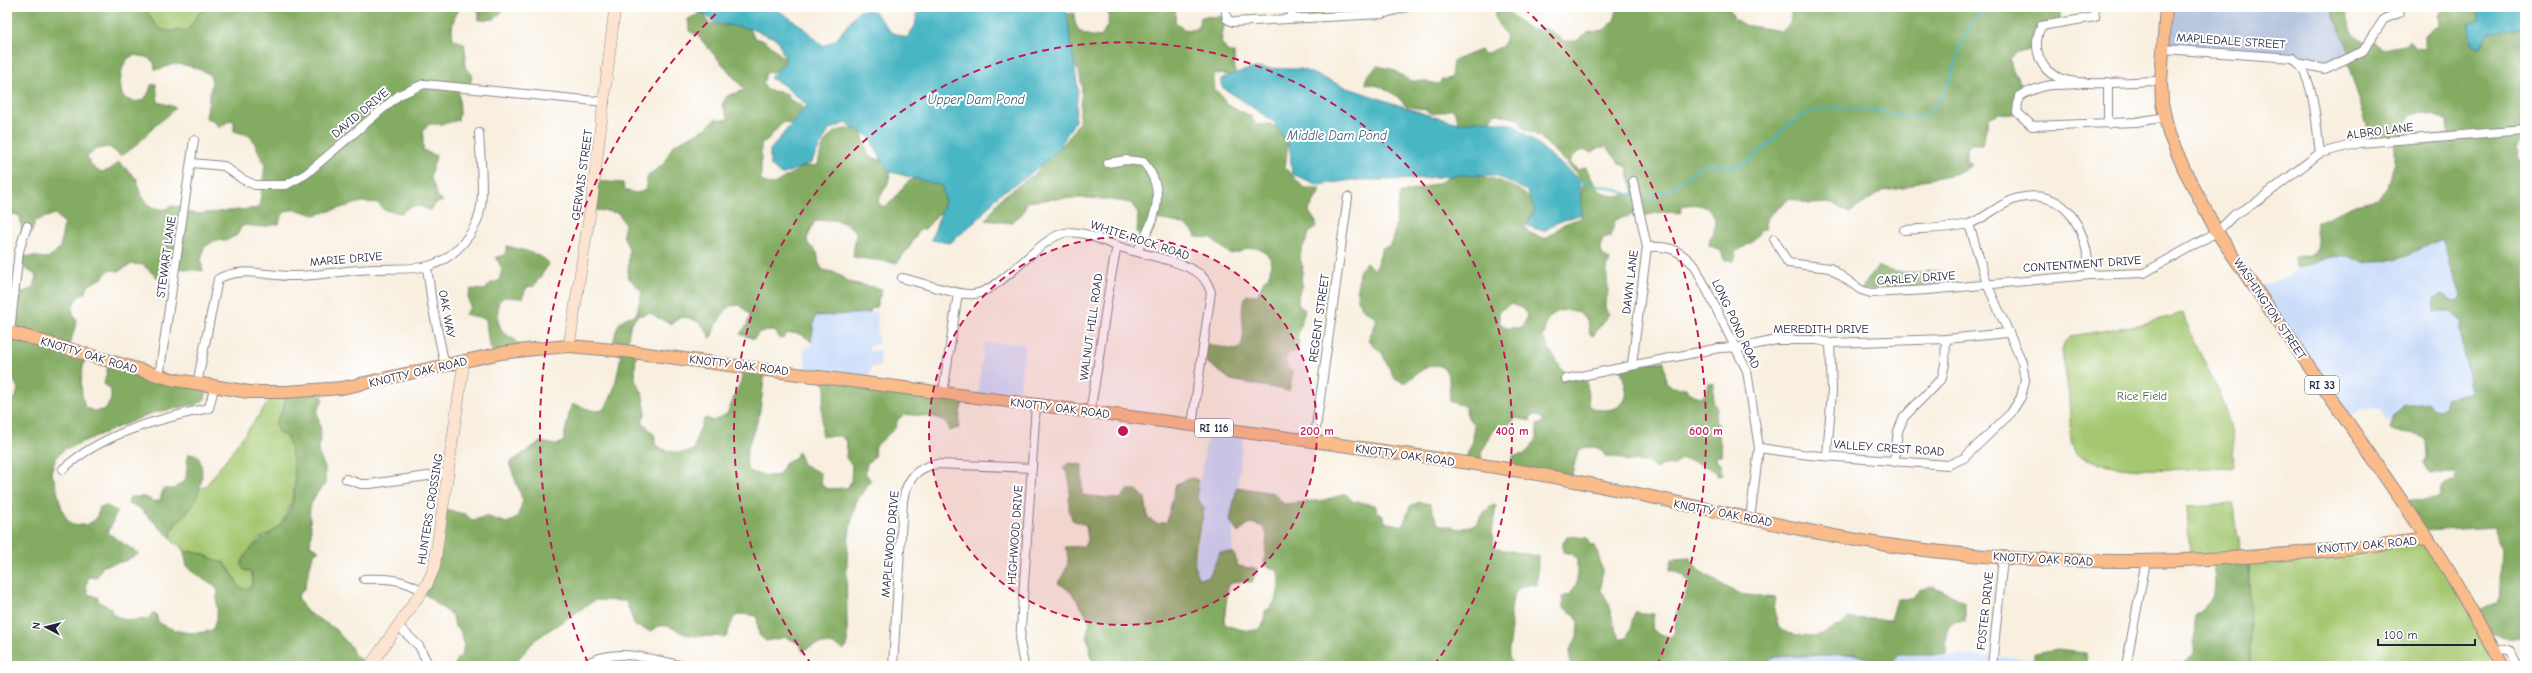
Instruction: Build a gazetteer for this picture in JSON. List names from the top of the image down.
{
  "streets": {
    "main road": [
      "WASHINGTON STREET",
      "KNOTTY OAK ROAD",
      "RI 33",
      "RI 116"
    ],
    "street": [
      "MAPLEDALE STREET",
      "DAVID DRIVE",
      "ALBRO LANE",
      "GERVAIS STREET",
      "WHITE ROCK ROAD",
      "STEWART LANE",
      "MARIE DRIVE",
      "CONTENTMENT DRIVE",
      "CARLEY DRIVE",
      "DAWN LANE",
      "OAK WAY",
      "REGENT STREET",
      "LONG POND ROAD",
      "WALNUT HILL ROAD",
      "MEREDITH DRIVE",
      "VALLEY CREST ROAD",
      "HUNTERS CROSSING",
      "HIGHWOOD DRIVE",
      "MAPLEWOOD DRIVE",
      "FOSTER DRIVE"
    ]
  },
  "crossings": [
    ["MAPLEDALE STREET", "WASHINGTON STREET"],
    ["DAVID DRIVE", "GERVAIS STREET"],
    ["DAVID DRIVE", "STEWART LANE"],
    ["ALBRO LANE", "CONTENTMENT DRIVE"],
    ["ALBRO LANE", "WASHINGTON STREET"],
    ["GERVAIS STREET", "KNOTTY OAK ROAD"],
    ["WHITE ROCK ROAD", "WALNUT HILL ROAD"],
    ["WHITE ROCK ROAD", "KNOTTY OAK ROAD"],
    ["STEWART LANE", "KNOTTY OAK ROAD"],
    ["MARIE DRIVE", "OAK WAY"],
    ["MARIE DRIVE", "KNOTTY OAK ROAD"],
    ["CONTENTMENT DRIVE", "CARLEY DRIVE"],
    ["CONTENTMENT DRIVE", "WASHINGTON STREET"],
    ["CONTENTMENT DRIVE", "VALLEY CREST ROAD"],
    ["CARLEY DRIVE", "VALLEY CREST ROAD"],
    ["DAWN LANE", "LONG POND ROAD"],
    ["DAWN LANE", "MEREDITH DRIVE"],
    ["WASHINGTON STREET", "KNOTTY OAK ROAD"],
    ["OAK WAY", "KNOTTY OAK ROAD"],
    ["REGENT STREET", "KNOTTY OAK ROAD"],
    ["LONG POND ROAD", "MEREDITH DRIVE"],
    ["LONG POND ROAD", "KNOTTY OAK ROAD"],
    ["LONG POND ROAD", "VALLEY CREST ROAD"],
    ["WALNUT HILL ROAD", "KNOTTY OAK ROAD"],
    ["MEREDITH DRIVE", "VALLEY CREST ROAD"],
    ["KNOTTY OAK ROAD", "HUNTERS CROSSING"],
    ["KNOTTY OAK ROAD", "HIGHWOOD DRIVE"],
    ["KNOTTY OAK ROAD", "FOSTER DRIVE"],
    ["HIGHWOOD DRIVE", "MAPLEWOOD DRIVE"]
  ],
  "water": ["Upper Dam Pond", "Middle Dam Pond"],
  "parks": ["Rice Field"],
  "scale_bar": "100 m",
  "north": "left",
  "rings": ["200 m", "400 m", "600 m"]
}
